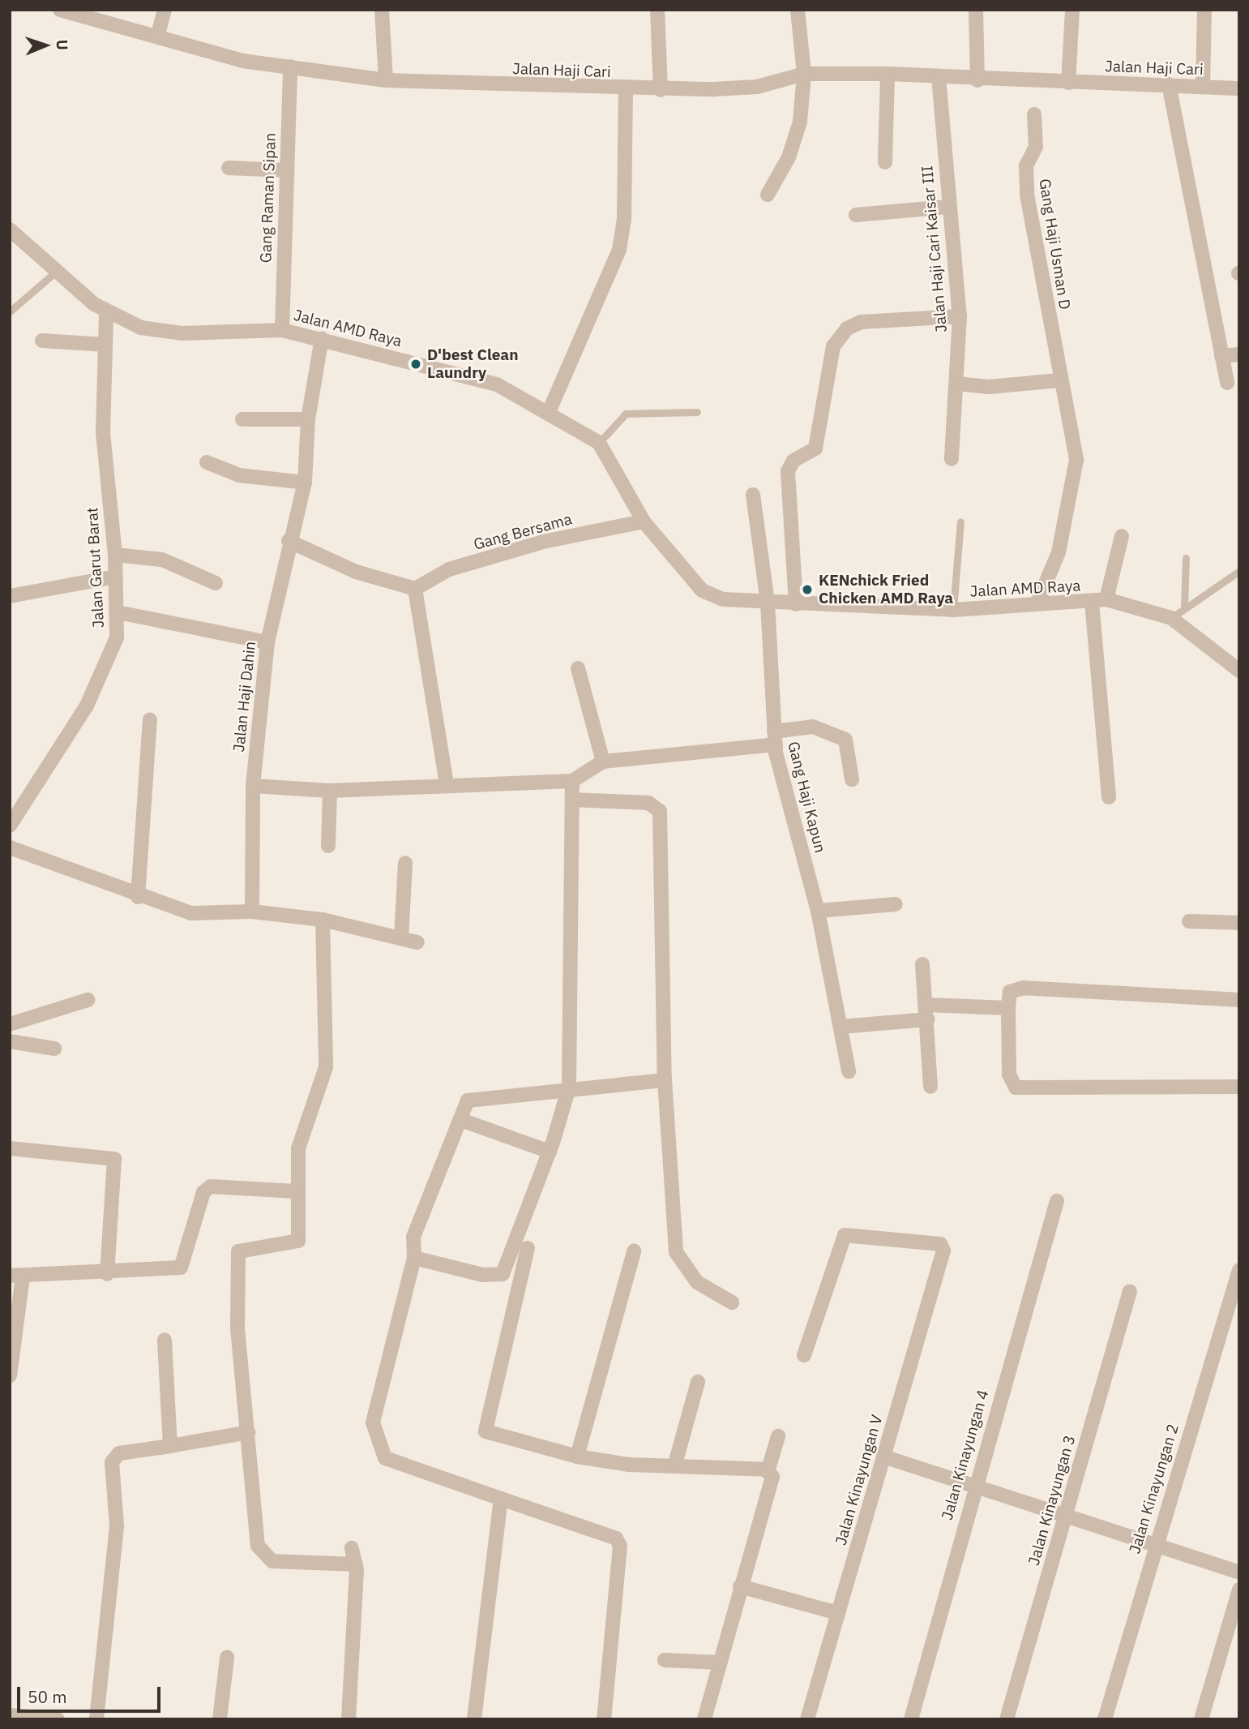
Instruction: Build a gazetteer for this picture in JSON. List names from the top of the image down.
{
  "streets": {
    "street": [
      "Jalan Haji Cari",
      "Gang Raman Sipan",
      "Gang Haji Usman D",
      "Jalan Haji Cari Kaisar III",
      "Jalan AMD Raya",
      "Gang Bersama",
      "Jalan Garut Barat",
      "Jalan Haji Dahin",
      "Gang Haji Kapun",
      "Jalan Kinayungan 4",
      "Jalan Kinayungan V",
      "Jalan Kinayungan 2",
      "Jalan Kinayungan 3"
    ]
  },
  "crossings": [
    ["Jalan Haji Cari", "Gang Raman Sipan"],
    ["Jalan Haji Cari", "Jalan Haji Cari Kaisar III"],
    ["Gang Raman Sipan", "Jalan AMD Raya"],
    ["Gang Haji Usman D", "Jalan AMD Raya"],
    ["Jalan AMD Raya", "Gang Bersama"],
    ["Jalan AMD Raya", "Jalan Garut Barat"],
    ["Jalan AMD Raya", "Jalan Haji Dahin"],
    ["Jalan AMD Raya", "Gang Haji Kapun"]
  ],
  "places": ["D'best Clean Laundry", "KENchick Fried Chicken AMD Raya"],
  "scale_bar": "50 m",
  "north": "right"
}
